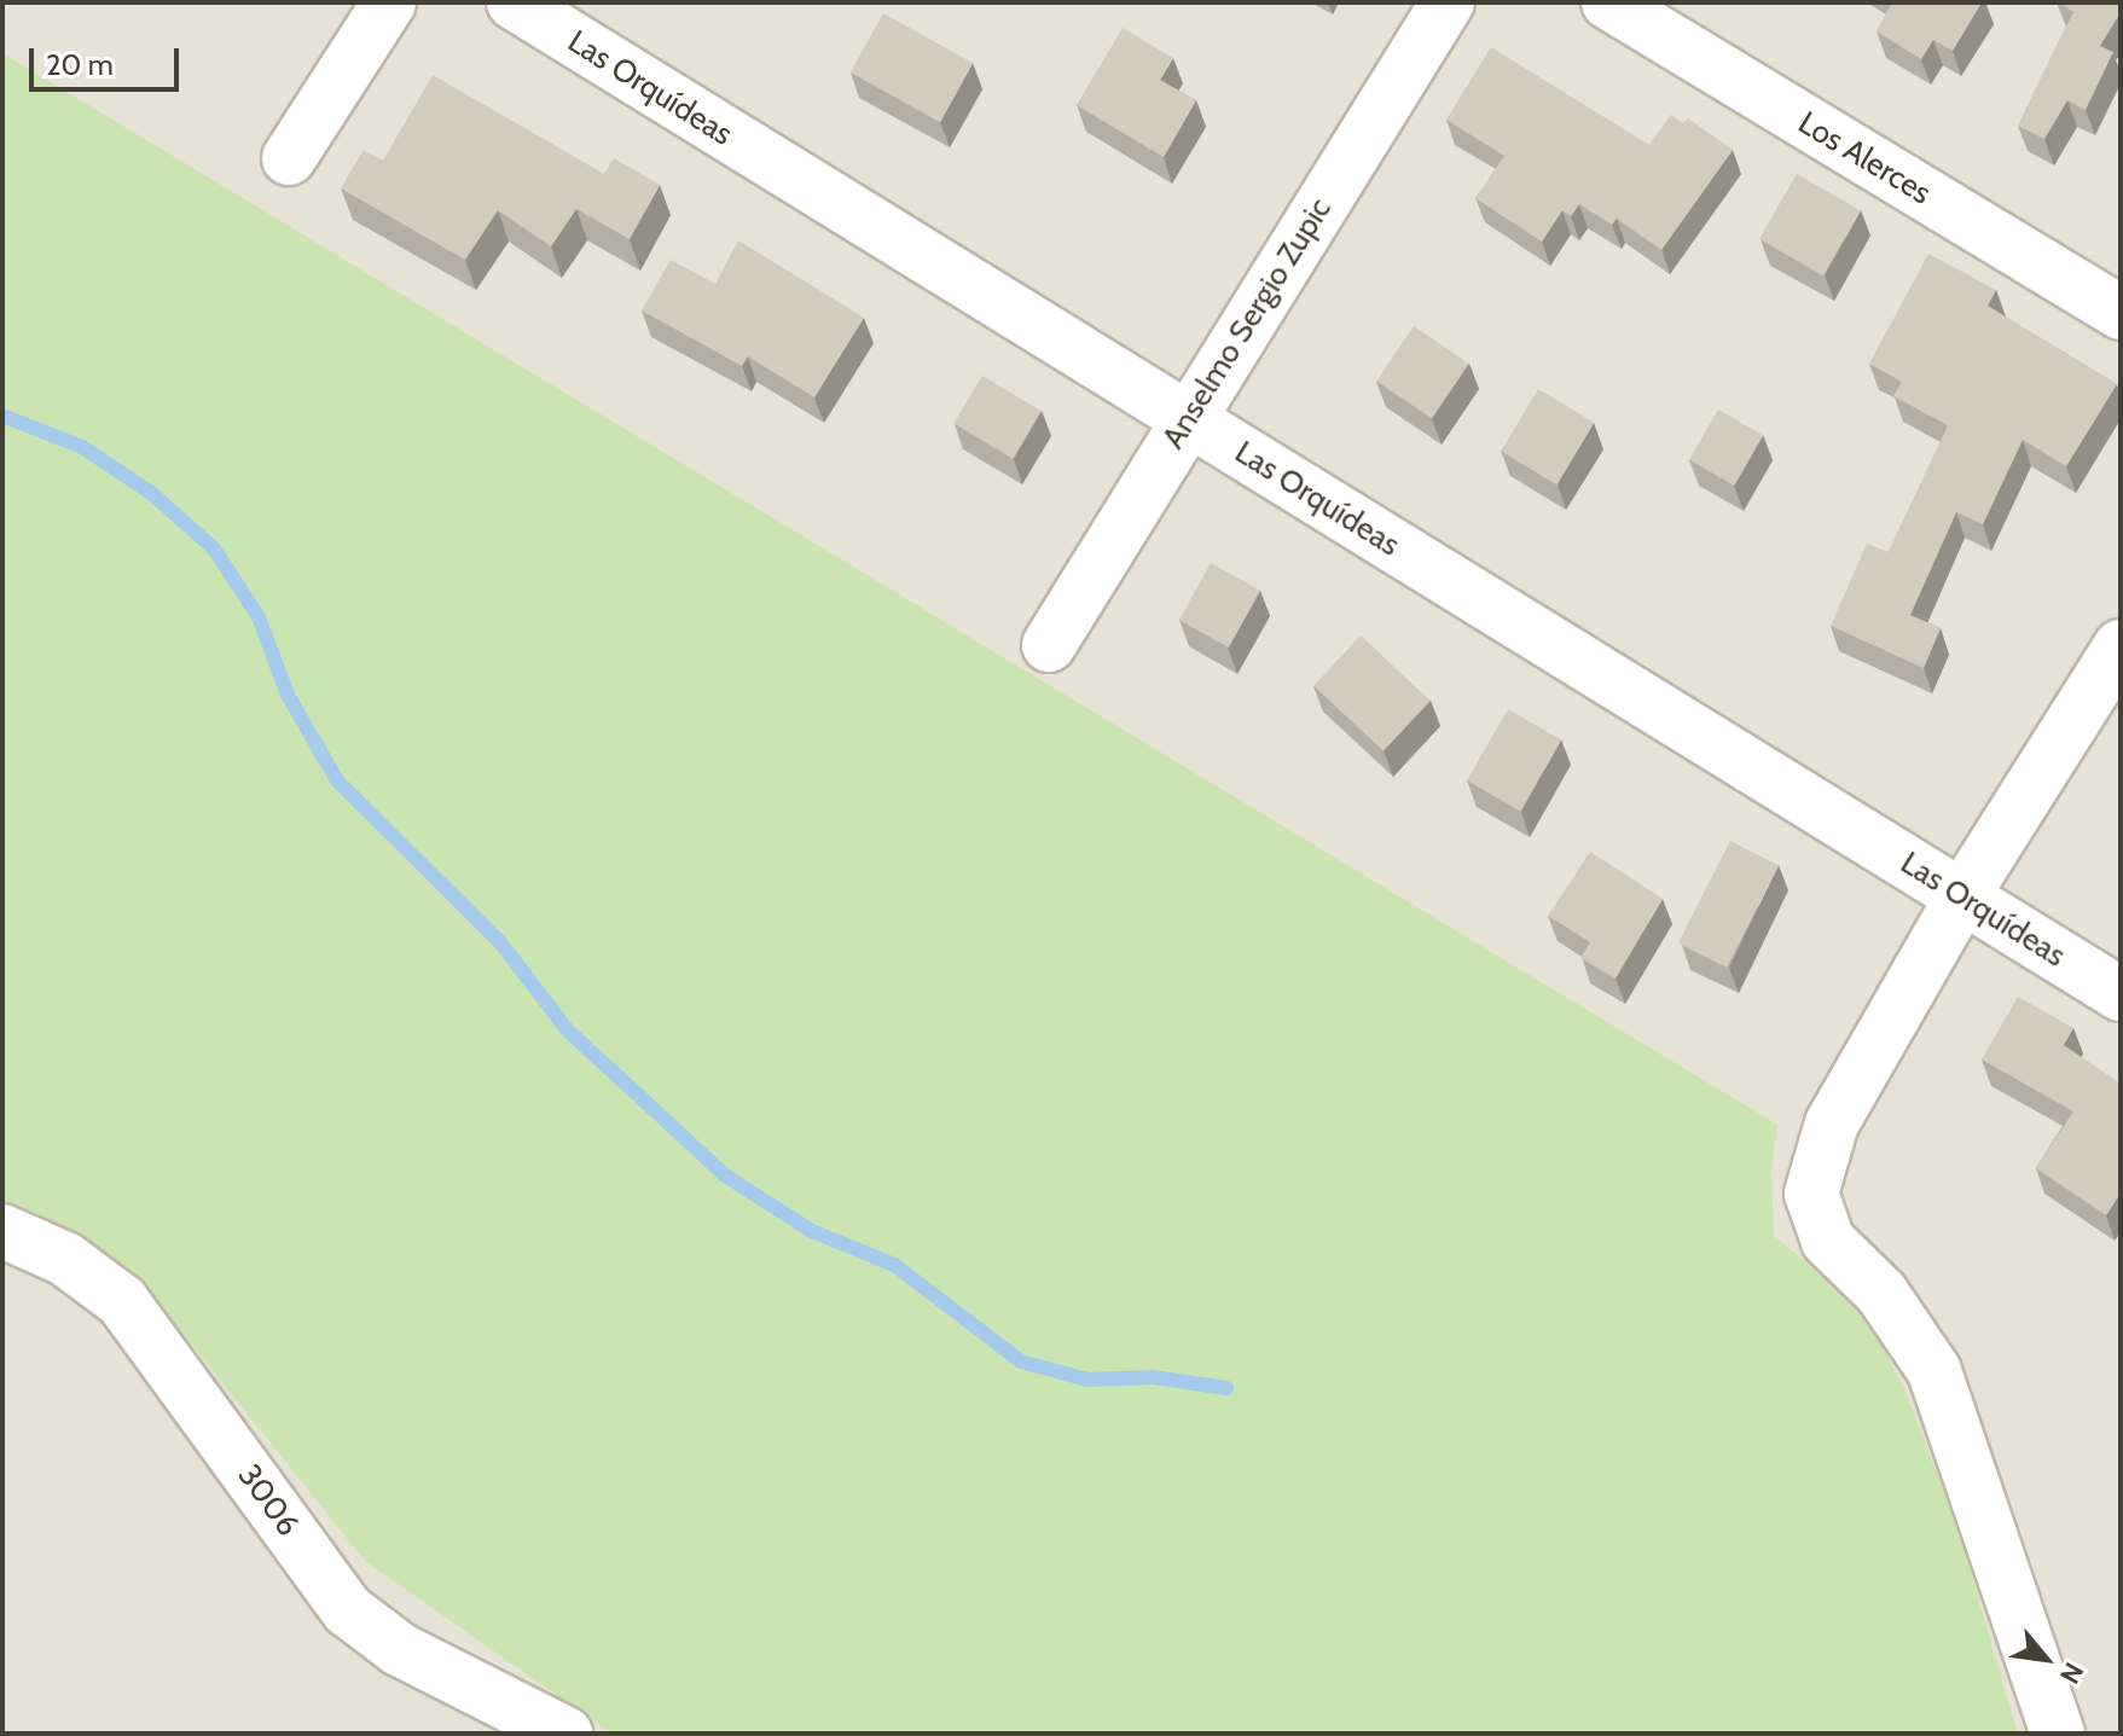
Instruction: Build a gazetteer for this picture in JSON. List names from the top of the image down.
{
  "streets": {
    "street": [
      "Las Orquídeas",
      "Los Alerces",
      "Anselmo Sergio Zupic",
      "3006"
    ]
  },
  "crossings": [
    ["Las Orquídeas", "Anselmo Sergio Zupic"]
  ],
  "scale_bar": "20 m",
  "north": "bottom right"
}
